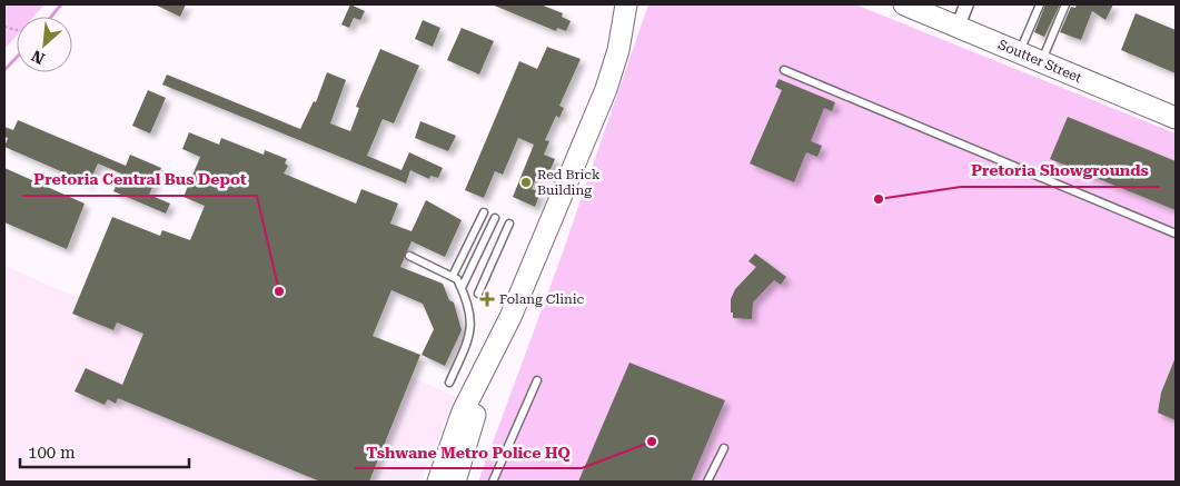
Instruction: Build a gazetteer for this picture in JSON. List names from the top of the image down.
{
  "streets": {
    "main road": ["Soutter Street"]
  },
  "places": {
    "other": [
      "Red Brick Building",
      "Pretoria Showgrounds",
      "Pretoria Central Bus Depot",
      "Tshwane Metro Police HQ"
    ],
    "health": ["Folang Clinic"]
  },
  "scale_bar": "100 m",
  "north": "bottom left"
}
